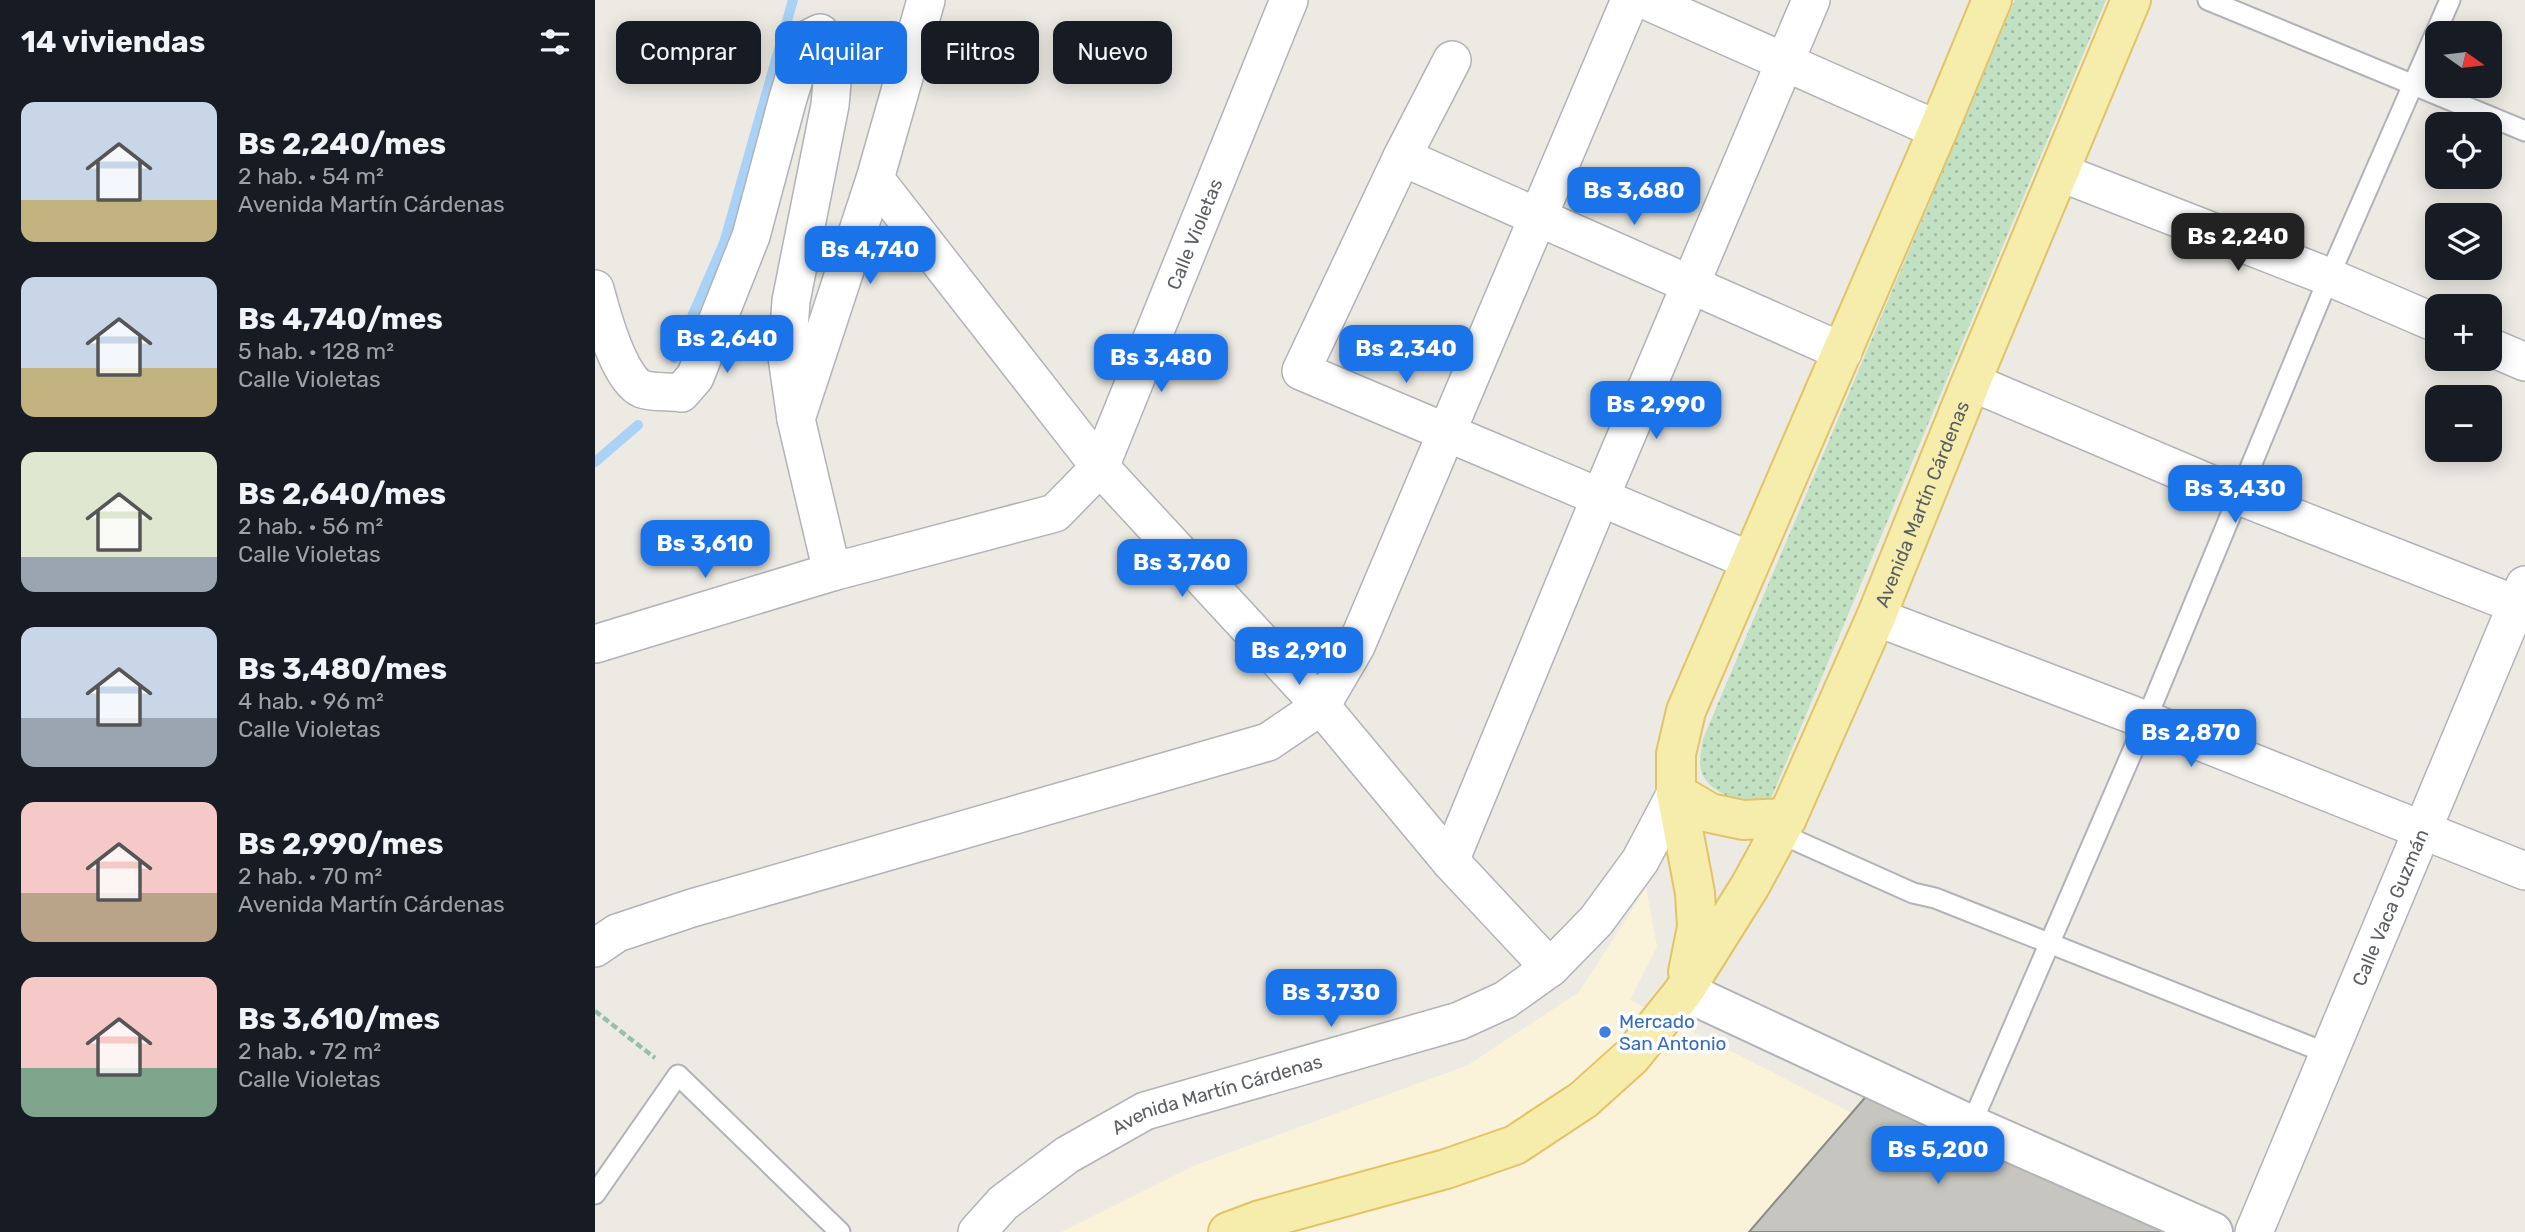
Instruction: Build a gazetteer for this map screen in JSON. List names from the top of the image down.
{
  "streets": {
    "main road": ["Avenida Martín Cárdenas"],
    "street": ["Calle Violetas", "Calle Vaca Guzmán"]
  },
  "places": ["Mercado San Antonio"],
  "north": "right",
  "page": {
    "heading": "14 viviendas",
    "map_buttons": ["+", "−"],
    "chip": [
      "Comprar",
      "Alquilar",
      "Filtros",
      "Nuevo"
    ],
    "list": [
      {
        "name": "Bs 2,240/mes",
        "note": "2 hab. · 54 m² · Avenida Martín Cárdenas"
      },
      {
        "name": "Bs 4,740/mes",
        "note": "5 hab. · 128 m² · Calle Violetas"
      },
      {
        "name": "Bs 2,640/mes",
        "note": "2 hab. · 56 m² · Calle Violetas"
      },
      {
        "name": "Bs 3,480/mes",
        "note": "4 hab. · 96 m² · Calle Violetas"
      },
      {
        "name": "Bs 2,990/mes",
        "note": "2 hab. · 70 m² · Avenida Martín Cárdenas"
      },
      {
        "name": "Bs 3,610/mes",
        "note": "2 hab. · 72 m² · Calle Violetas"
      }
    ],
    "price": [
      "Bs 3,680",
      "Bs 2,240",
      "Bs 4,740",
      "Bs 2,640",
      "Bs 2,340",
      "Bs 3,480",
      "Bs 2,990",
      "Bs 3,430",
      "Bs 3,610",
      "Bs 3,760",
      "Bs 2,910",
      "Bs 2,870",
      "Bs 3,730",
      "Bs 5,200"
    ]
  }
}
